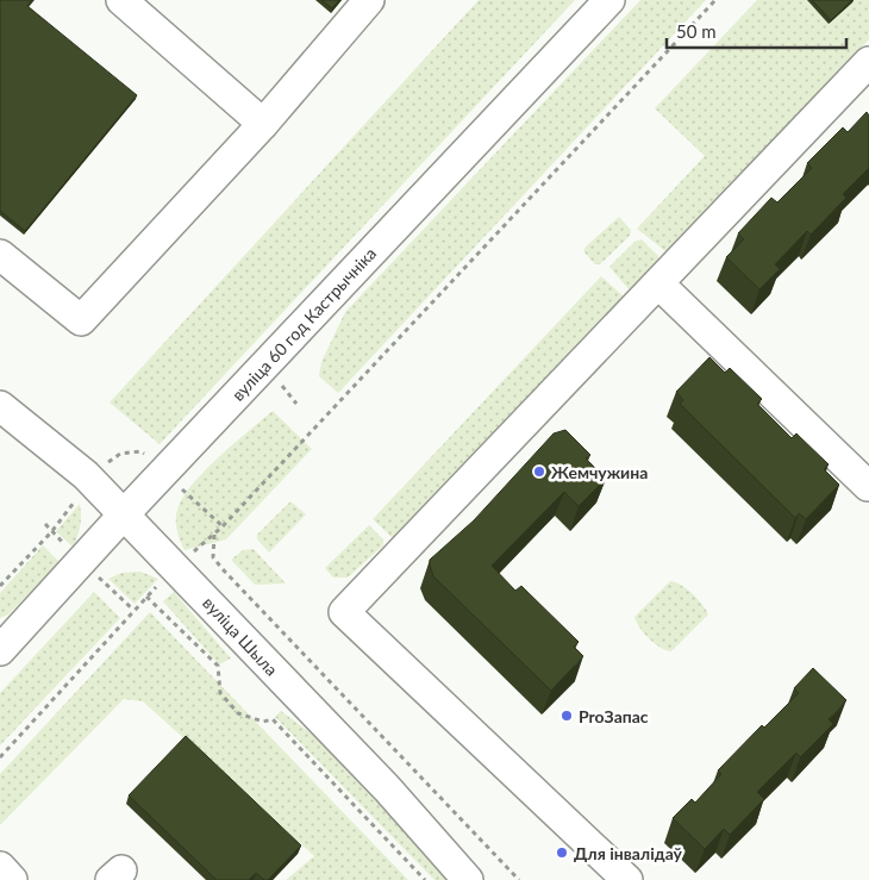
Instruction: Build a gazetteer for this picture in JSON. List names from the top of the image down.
{
  "streets": {
    "street": ["вуліца 60 год Кастрычніка", "вуліца Шыла"]
  },
  "crossings": [
    ["вуліца 60 год Кастрычніка", "вуліца Шыла"]
  ],
  "places": ["Жемчужина", "ProЗапас", "Для інвалідаў"],
  "scale_bar": "50 m"
}
